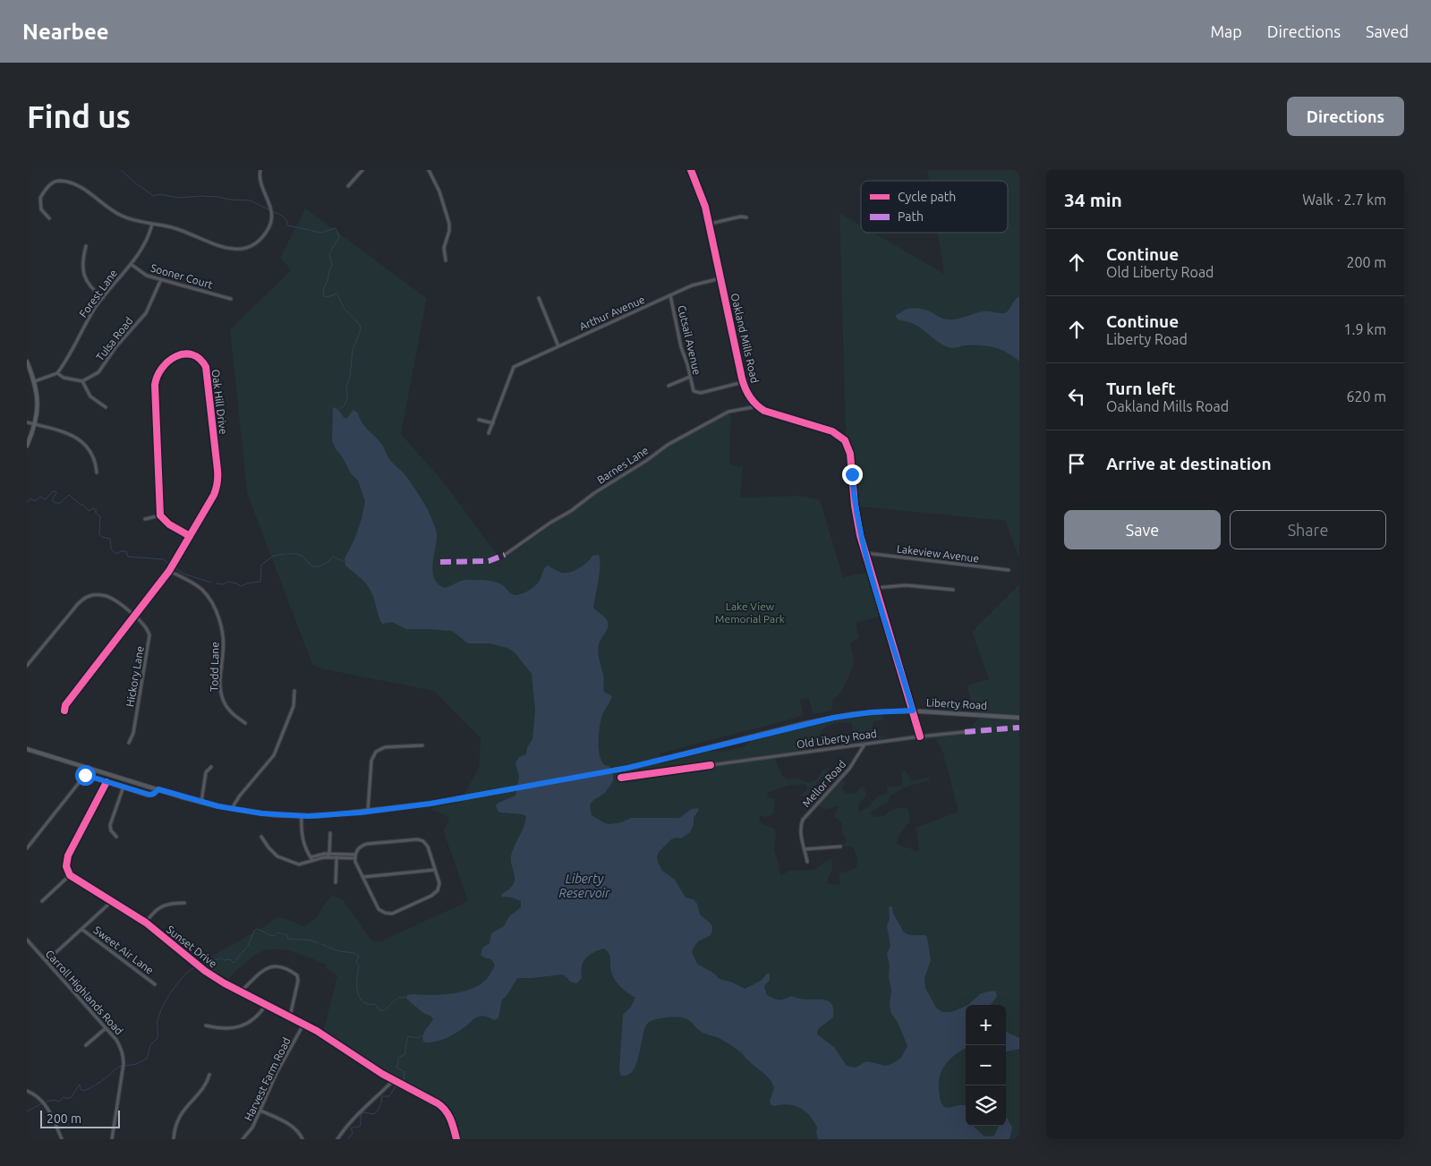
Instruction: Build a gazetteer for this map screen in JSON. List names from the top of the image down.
{
  "streets": {
    "main road": ["Liberty Road"],
    "street": [
      "Sooner Court",
      "Forest Lane",
      "Arthur Avenue",
      "Oakland Mills Road",
      "Tulsa Road",
      "Cutsail Avenue",
      "Oak Hill Drive",
      "Barnes Lane",
      "Lakeview Avenue",
      "Todd Lane",
      "Hickory Lane",
      "Old Liberty Road",
      "Mellor Road",
      "Sunset Drive",
      "Sweet Air Lane",
      "Carroll Highlands Road",
      "Harvest Farm Road"
    ]
  },
  "crossings": [
    ["Sooner Court", "Forest Lane"],
    ["Sooner Court", "Tulsa Road"],
    ["Arthur Avenue", "Oakland Mills Road"],
    ["Arthur Avenue", "Cutsail Avenue"],
    ["Oakland Mills Road", "Cutsail Avenue"],
    ["Oakland Mills Road", "Barnes Lane"],
    ["Oak Hill Drive", "Todd Lane"],
    ["Oak Hill Drive", "Hickory Lane"],
    ["Old Liberty Road", "Mellor Road"],
    ["Sunset Drive", "Harvest Farm Road"]
  ],
  "water": ["Liberty Reservoir"],
  "parks": ["Lake View Memorial Park"],
  "legend": ["Cycle path", "Path"],
  "scale_bar": "200 m",
  "page": {
    "header": "Nearbee",
    "nav": ["Map", "Directions", "Saved"],
    "buttons": [
      "Directions",
      ["Save", "Share"]
    ],
    "title": "Find us",
    "heading": ["34 min", "Walk · 2.7 km"],
    "list": [
      ["Continue", "Old Liberty Road", "200 m"],
      ["Continue", "Liberty Road", "1.9 km"],
      ["Turn left", "Oakland Mills Road", "620 m"],
      "Arrive at destination"
    ],
    "map_buttons": ["+", "−"],
    "scale": "200 m"
  }
}
